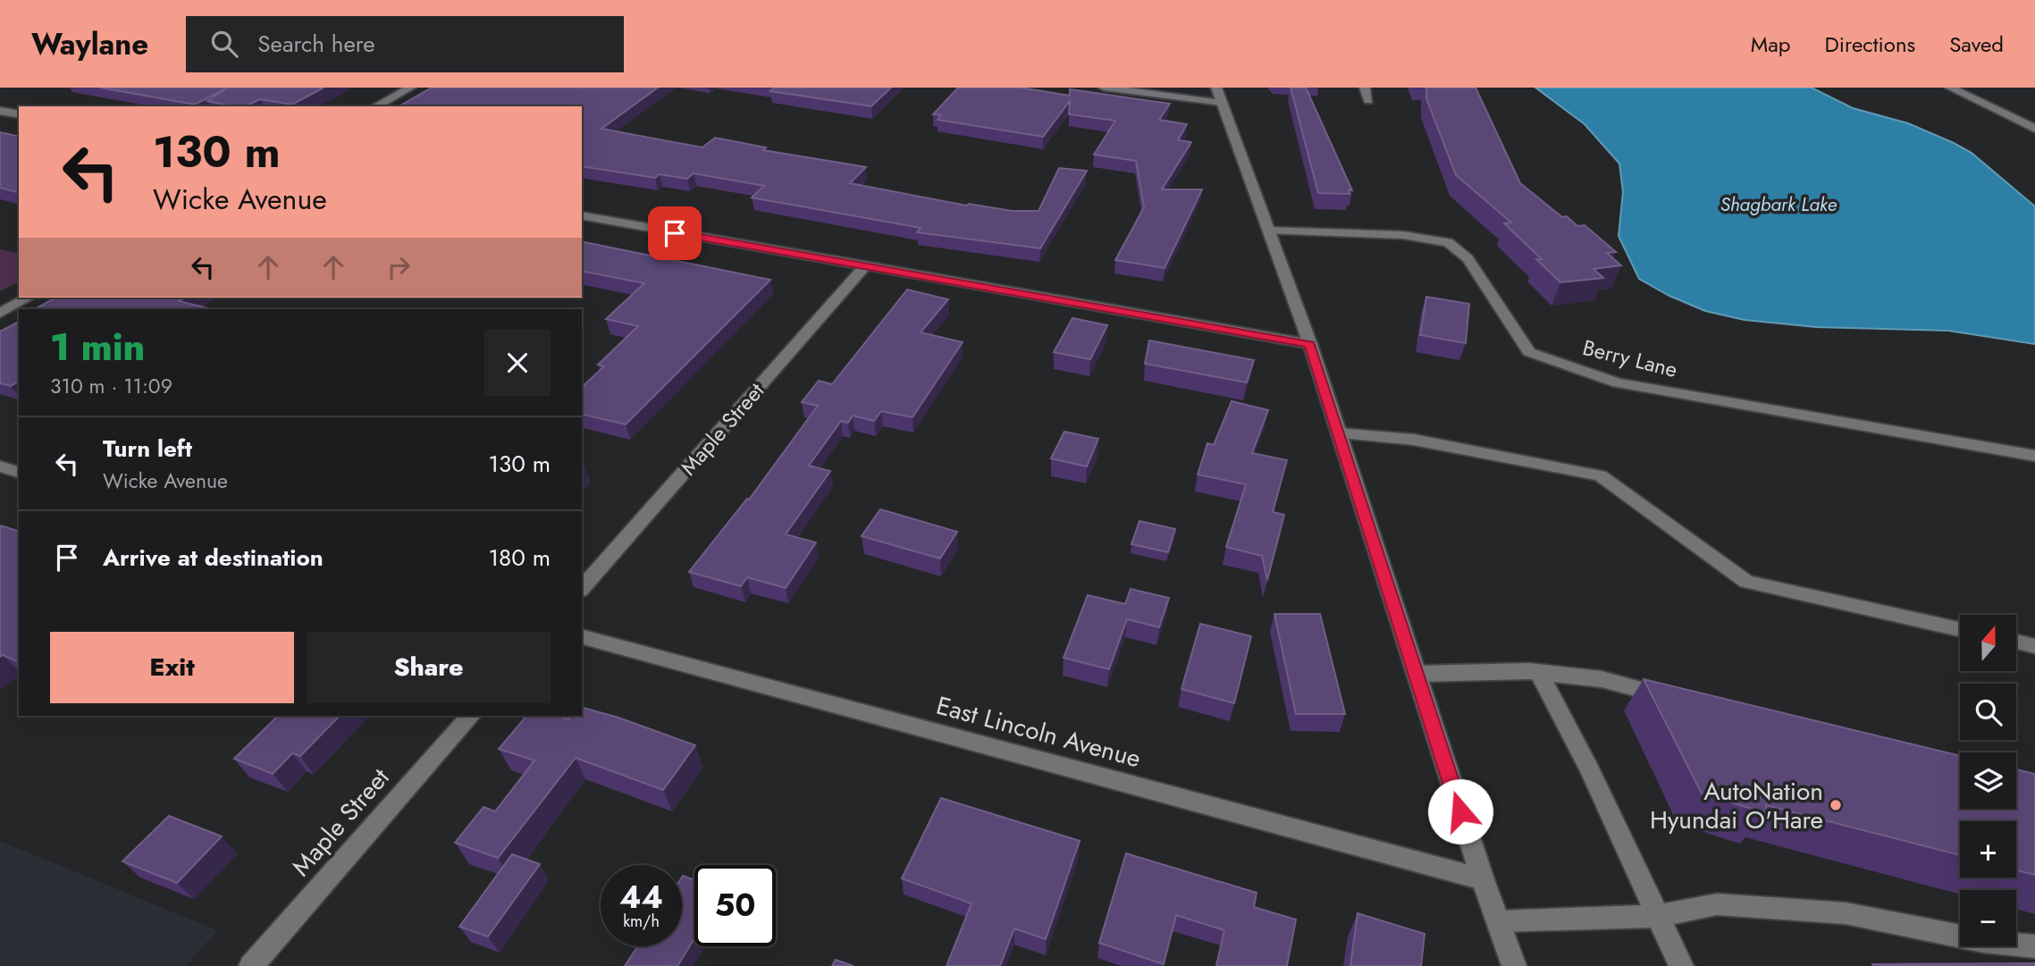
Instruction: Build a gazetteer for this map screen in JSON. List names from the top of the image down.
{
  "streets": {
    "street": ["Berry Lane", "Maple Street", "East Lincoln Avenue"]
  },
  "water": ["Shagbark Lake"],
  "places": ["AutoNation Hyundai O'Hare"],
  "north": "top",
  "page": {
    "header": "Waylane",
    "search": "Search here",
    "nav": ["Map", "Directions", "Saved"],
    "turn": ["130 m", "Wicke Avenue"],
    "heading": ["1 min", "310 m · 11:09"],
    "list": [
      {
        "name": "Turn left",
        "note": "Wicke Avenue",
        "value": "130 m"
      },
      {
        "name": "Arrive at destination",
        "value": "180 m"
      }
    ],
    "map_buttons": ["+", "−"],
    "buttons": ["Exit", "Share"],
    "speed": "44 km/h",
    "limit": "50"
  }
}
